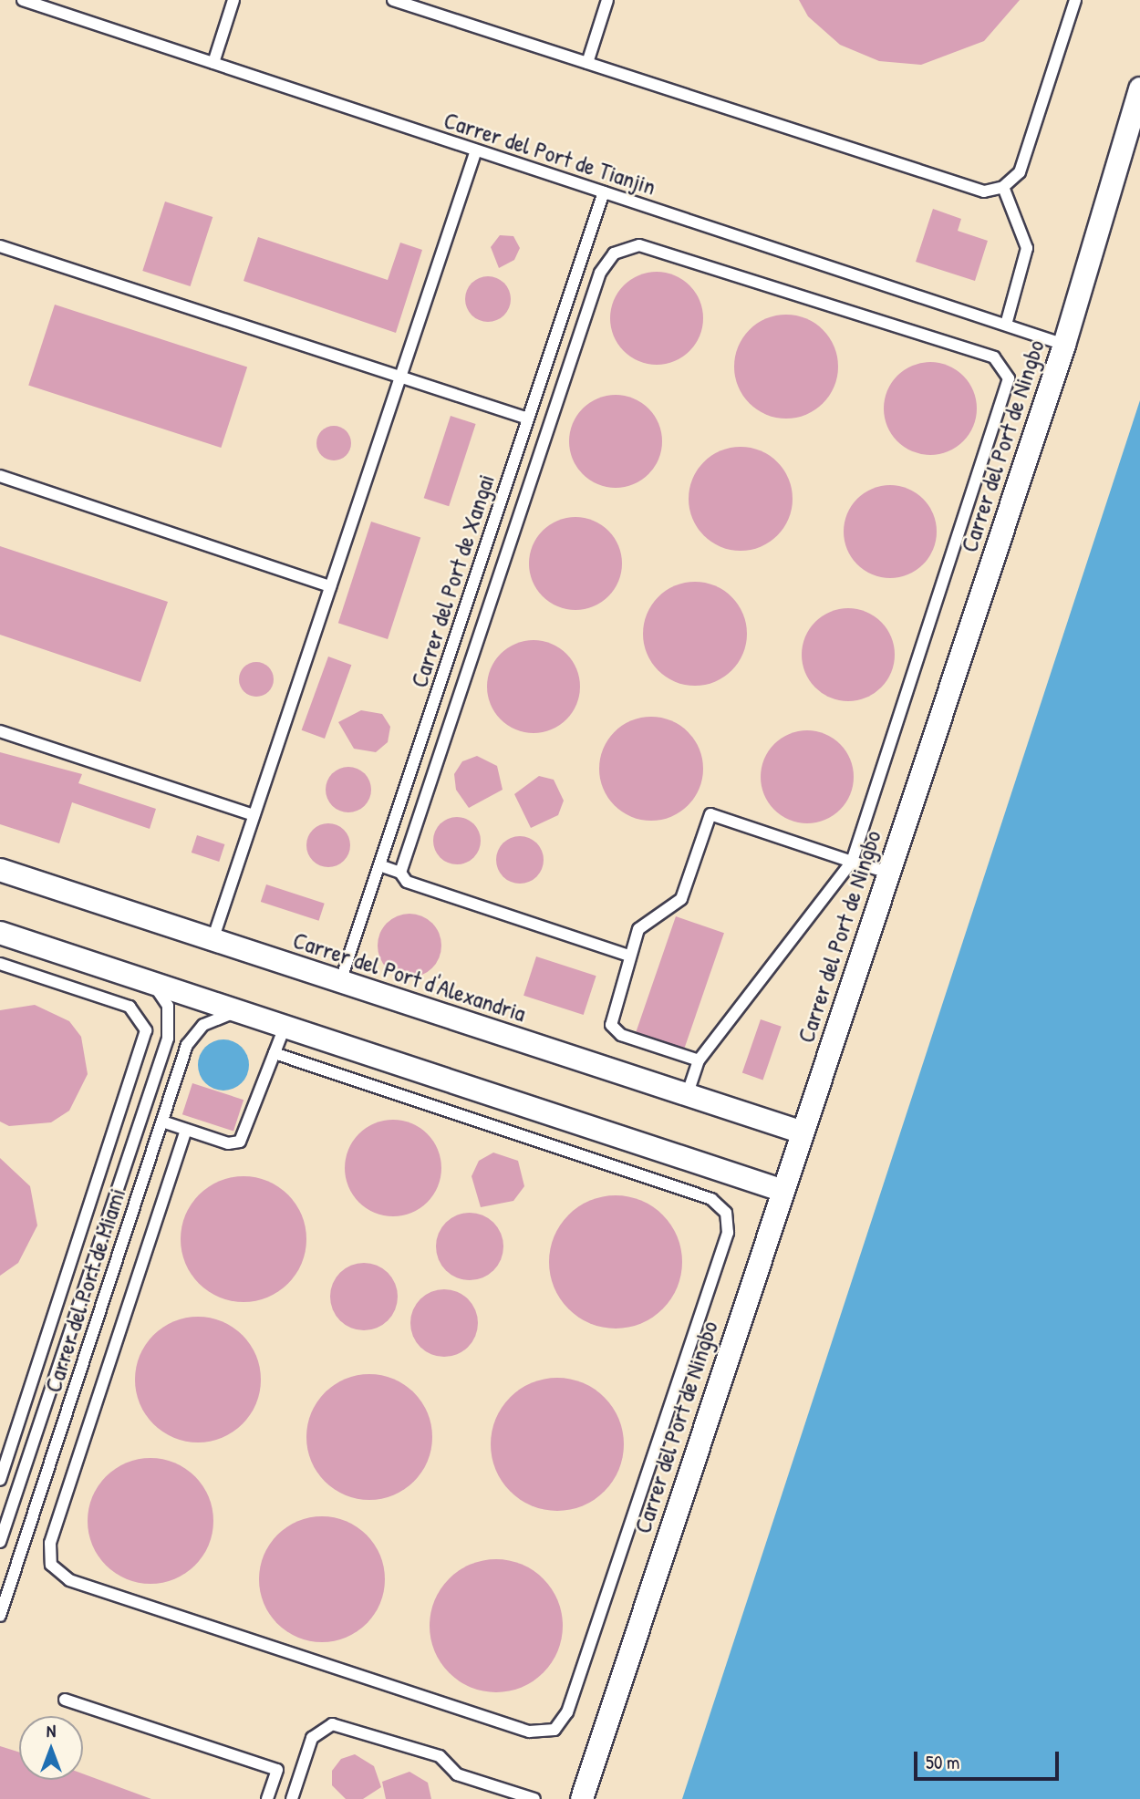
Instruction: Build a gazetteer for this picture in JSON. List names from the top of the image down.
{
  "streets": {
    "street": ["Carrer del Port de Ningbo", "Carrer del Port d'Alexandria"],
    "lane": ["Carrer del Port de Tianjin", "Carrer del Port de Xangai", "Carrer del Port de Miami"]
  },
  "crossings": [
    ["Carrer del Port de Tianjin", "Carrer del Port de Ningbo"],
    ["Carrer del Port de Tianjin", "Carrer del Port de Xangai"],
    ["Carrer del Port de Ningbo", "Carrer del Port d'Alexandria"],
    ["Carrer del Port de Xangai", "Carrer del Port d'Alexandria"]
  ],
  "scale_bar": "50 m",
  "north": "top"
}
